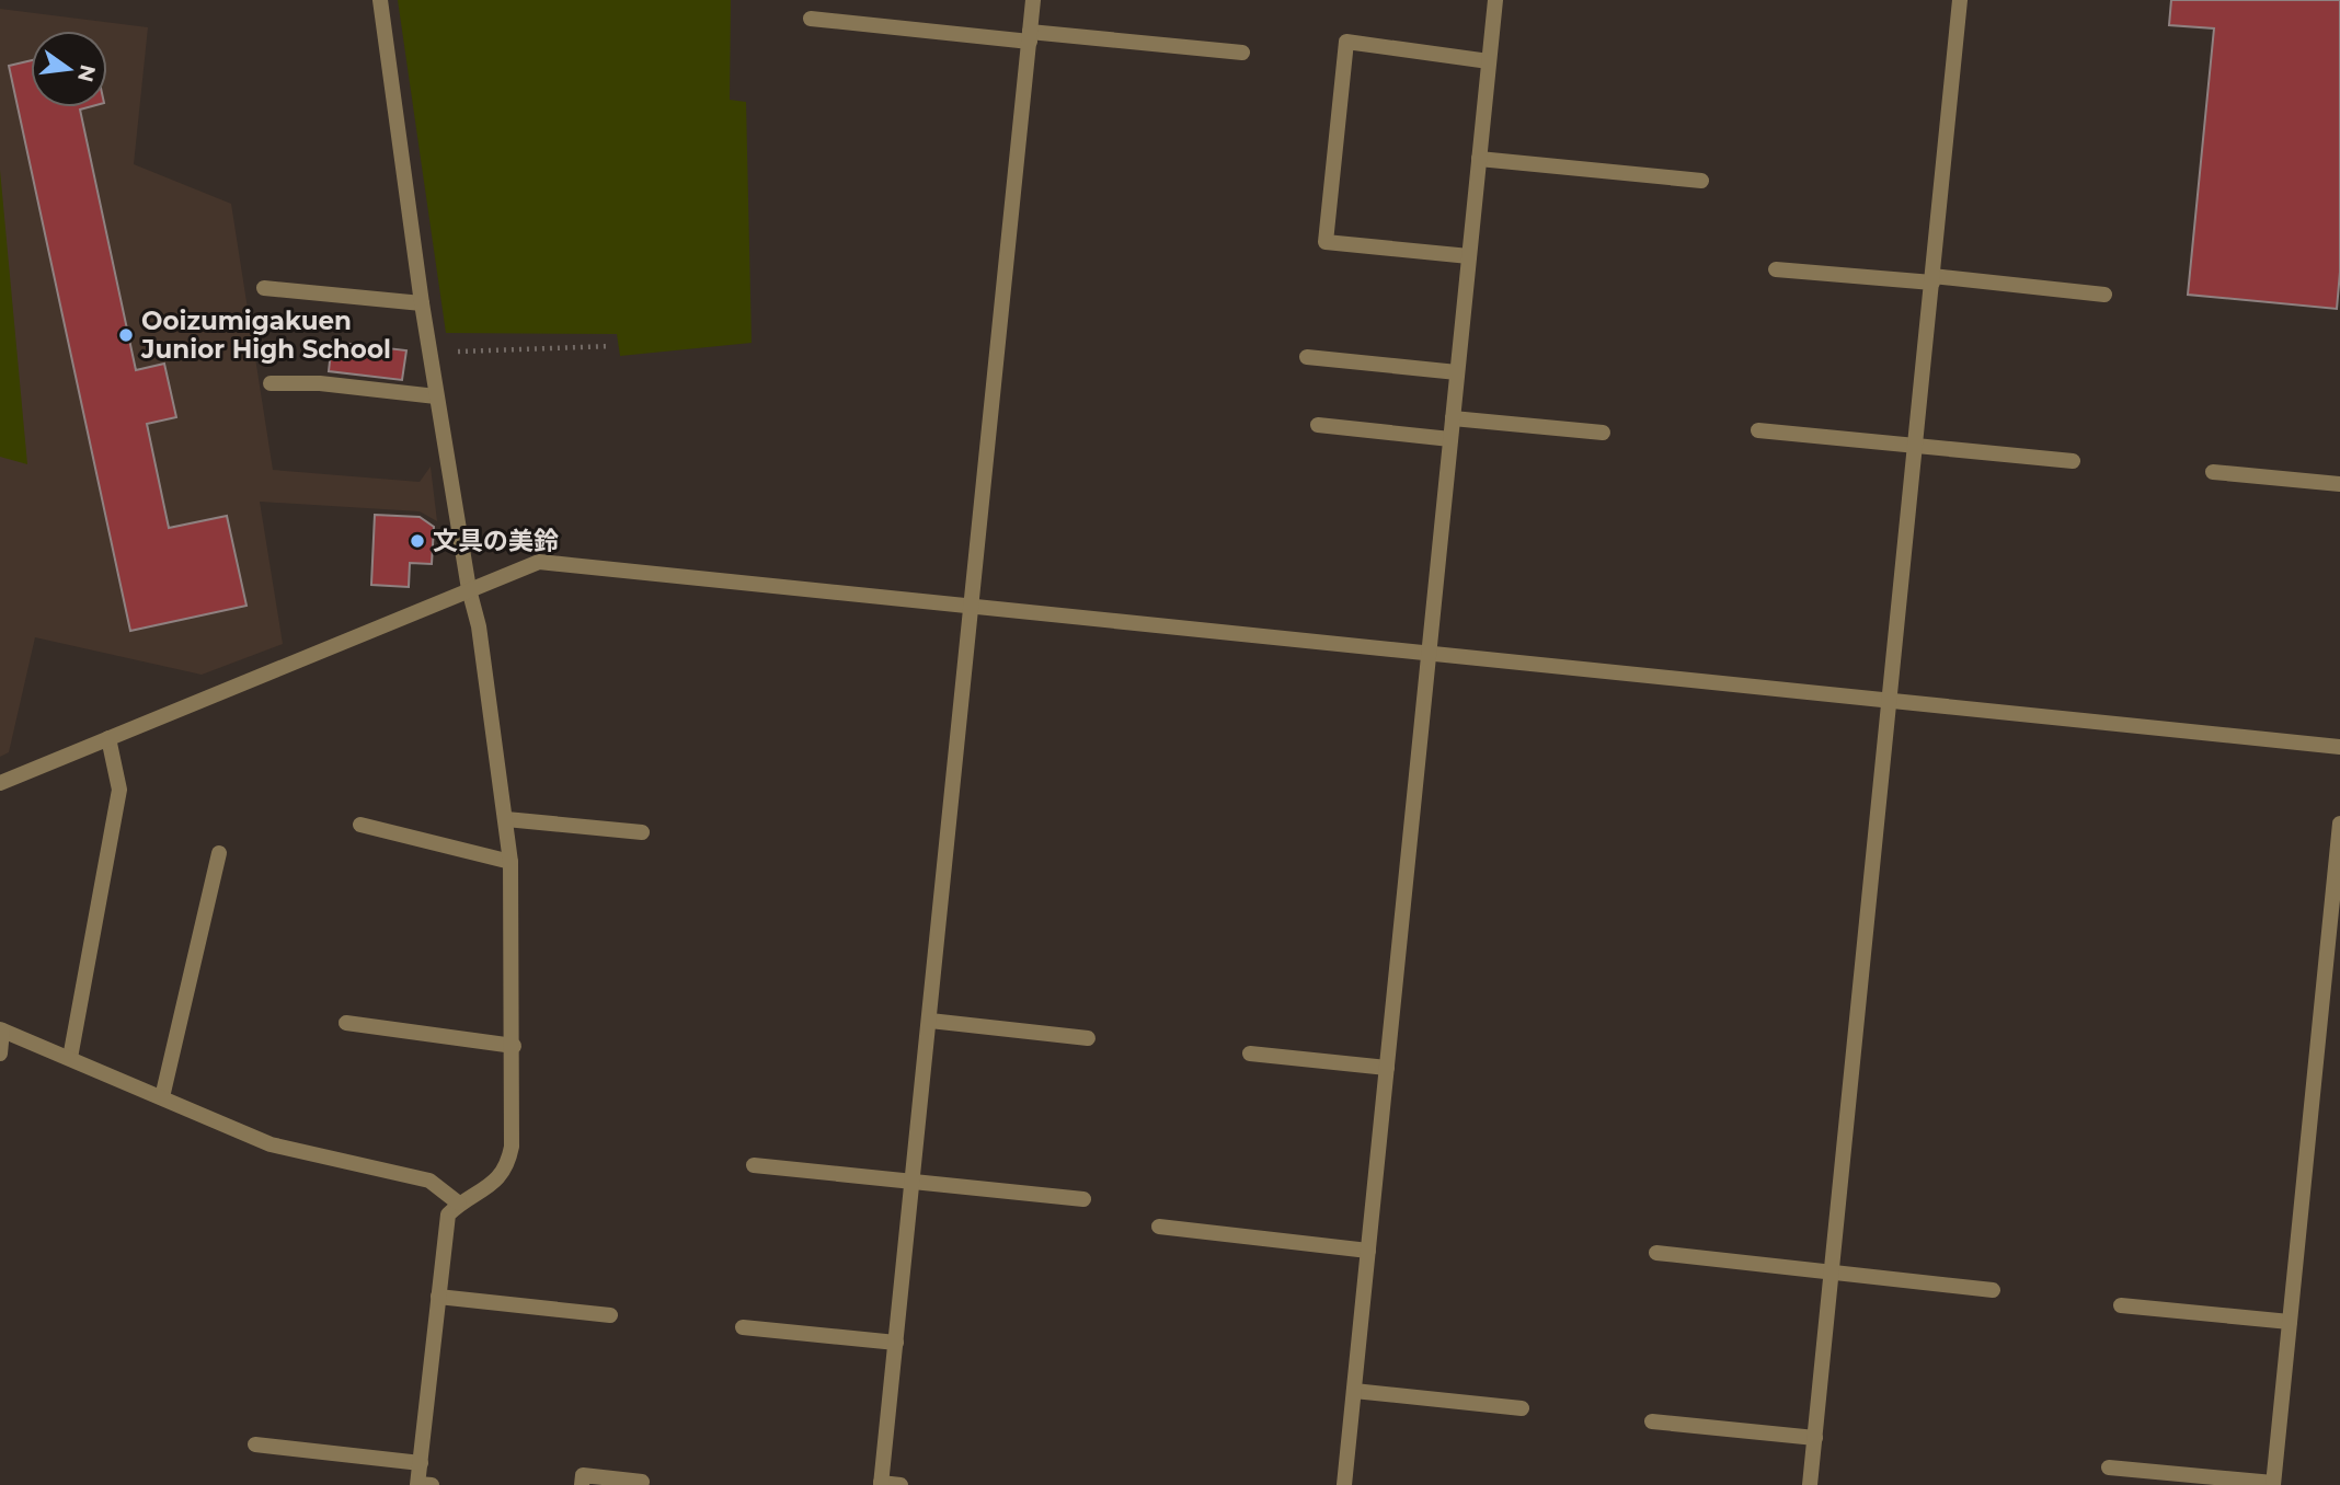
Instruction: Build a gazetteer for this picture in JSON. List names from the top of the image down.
{
  "places": ["Ooizumigakuen Junior High School", "文具の美鈴"],
  "north": "right"
}
